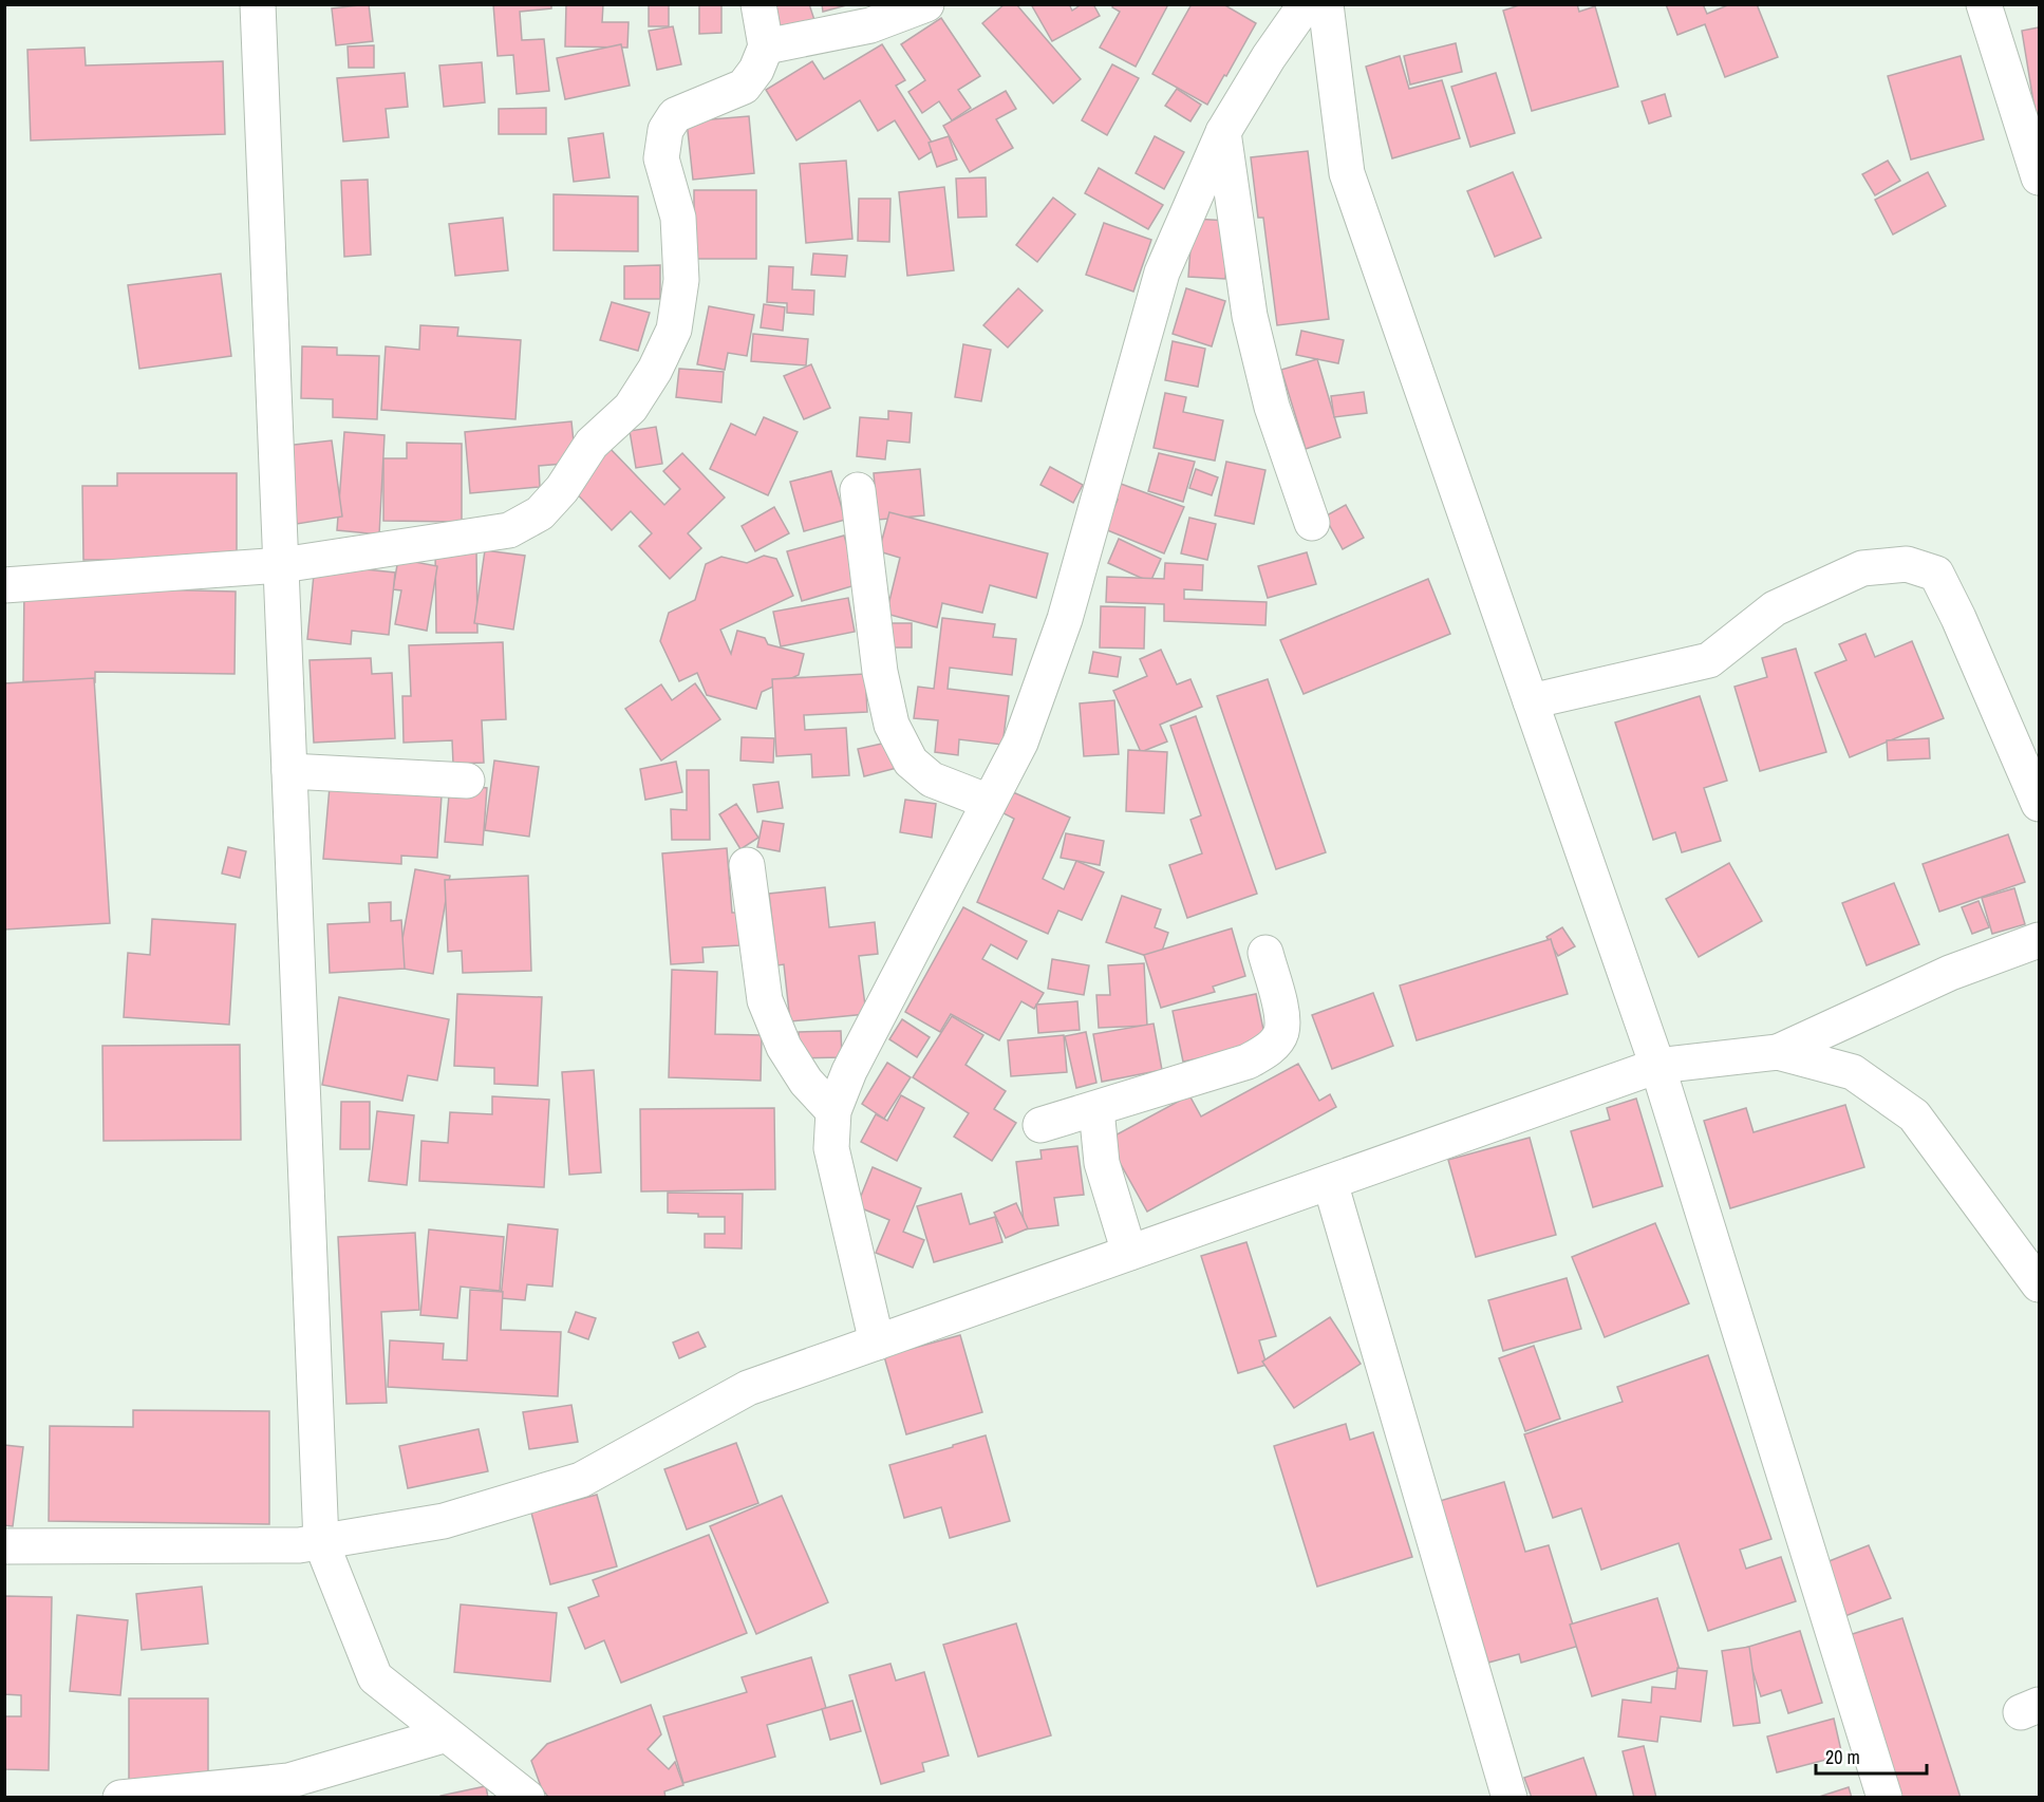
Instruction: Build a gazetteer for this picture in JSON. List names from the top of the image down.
{
  "scale_bar": "20 m"
}
